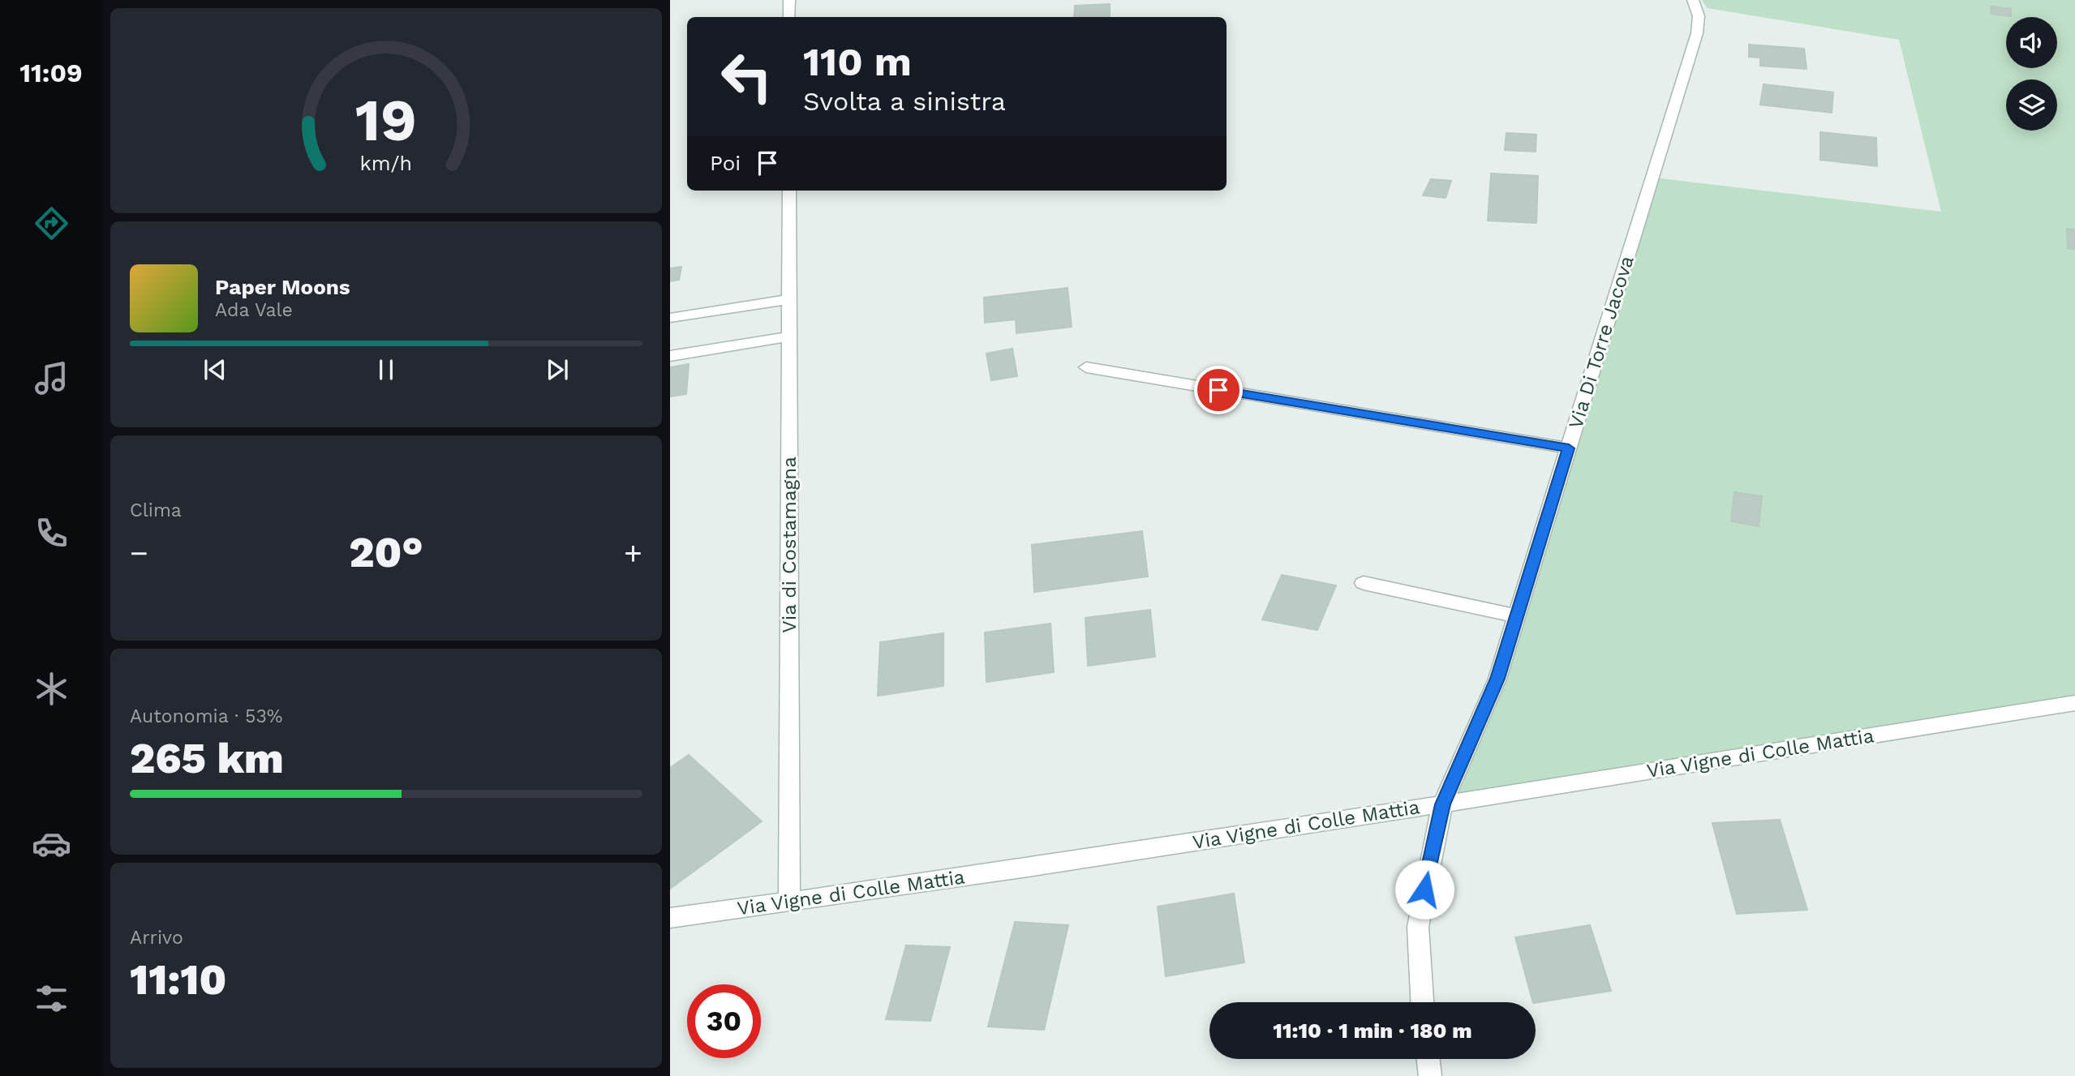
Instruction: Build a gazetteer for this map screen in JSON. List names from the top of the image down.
{
  "streets": {
    "street": ["Via Di Torre Jacova", "Via di Costamagna", "Via Vigne di Colle Mattia"]
  },
  "crossings": [
    ["Via Di Torre Jacova", "Via Vigne di Colle Mattia"],
    ["Via di Costamagna", "Via Vigne di Colle Mattia"]
  ],
  "page": {
    "tabs": "11:09",
    "turn": ["110 m", "Svolta a sinistra"],
    "then": "Poi",
    "song": ["Paper Moons", "Ada Vale"],
    "tile": [
      "Clima",
      ["Autonomia · 53%", "265 km"],
      ["Arrivo", "11:10"]
    ],
    "heat": ["−", "20°", "+"],
    "limit": "30",
    "trip": "11:10 · 1 min · 180 m",
    "gauge": ["19", "km/h"]
  }
}
